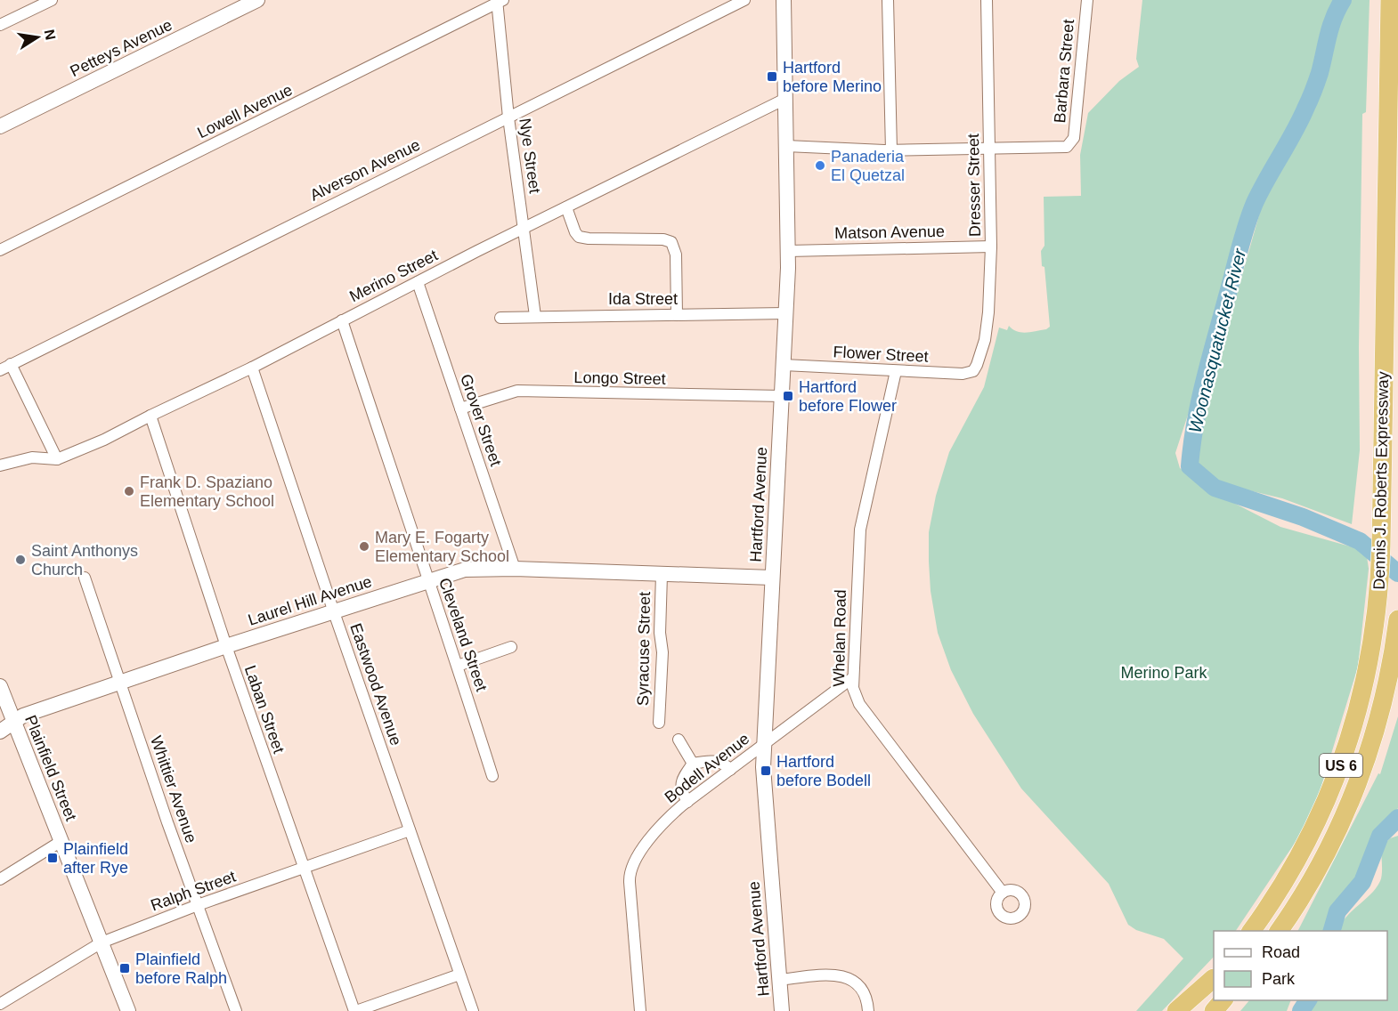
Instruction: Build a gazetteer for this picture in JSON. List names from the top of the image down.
{
  "streets": {
    "highway": ["Dennis J. Roberts Expressway", "US 6"],
    "main road": [
      "Petteys Avenue",
      "Hartford Avenue",
      "Laurel Hill Avenue",
      "Plainfield Street"
    ],
    "street": [
      "Barbara Street",
      "Lowell Avenue",
      "Nye Street",
      "Alverson Avenue",
      "Dresser Street",
      "Matson Avenue",
      "Merino Street",
      "Ida Street",
      "Flower Street",
      "Longo Street",
      "Grover Street",
      "Cleveland Street",
      "Whelan Road",
      "Syracuse Street",
      "Eastwood Avenue",
      "Laban Street",
      "Bodell Avenue",
      "Whittier Avenue",
      "Ralph Street"
    ]
  },
  "crossings": [
    ["Barbara Street", "Dresser Street"],
    ["Lowell Avenue", "Nye Street"],
    ["Nye Street", "Alverson Avenue"],
    ["Nye Street", "Merino Street"],
    ["Nye Street", "Ida Street"],
    ["Dresser Street", "Matson Avenue"],
    ["Dresser Street", "Flower Street"],
    ["Matson Avenue", "Hartford Avenue"],
    ["Merino Street", "Grover Street"],
    ["Merino Street", "Hartford Avenue"],
    ["Merino Street", "Cleveland Street"],
    ["Merino Street", "Eastwood Avenue"],
    ["Merino Street", "Laban Street"],
    ["Ida Street", "Hartford Avenue"],
    ["Flower Street", "Hartford Avenue"],
    ["Flower Street", "Whelan Road"],
    ["Longo Street", "Grover Street"],
    ["Longo Street", "Hartford Avenue"],
    ["Grover Street", "Laurel Hill Avenue"],
    ["Hartford Avenue", "Laurel Hill Avenue"],
    ["Hartford Avenue", "Bodell Avenue"],
    ["Laurel Hill Avenue", "Cleveland Street"],
    ["Laurel Hill Avenue", "Syracuse Street"],
    ["Laurel Hill Avenue", "Eastwood Avenue"],
    ["Laurel Hill Avenue", "Laban Street"],
    ["Laurel Hill Avenue", "Plainfield Street"],
    ["Laurel Hill Avenue", "Whittier Avenue"],
    ["Whelan Road", "Bodell Avenue"],
    ["Eastwood Avenue", "Ralph Street"],
    ["Laban Street", "Ralph Street"],
    ["Plainfield Street", "Ralph Street"],
    ["Whittier Avenue", "Ralph Street"]
  ],
  "water": ["Woonasquatucket River"],
  "parks": ["Merino Park"],
  "places": {
    "transit": [
      "Hartford before Merino",
      "Hartford before Flower",
      "Hartford before Bodell",
      "Plainfield after Rye",
      "Plainfield before Ralph"
    ],
    "other": [
      "Panaderia El Quetzal",
      "Frank D. Spaziano Elementary School",
      "Mary E. Fogarty Elementary School",
      "Saint Anthonys Church"
    ]
  },
  "legend": ["Road", "Park"],
  "north": "right"
}
